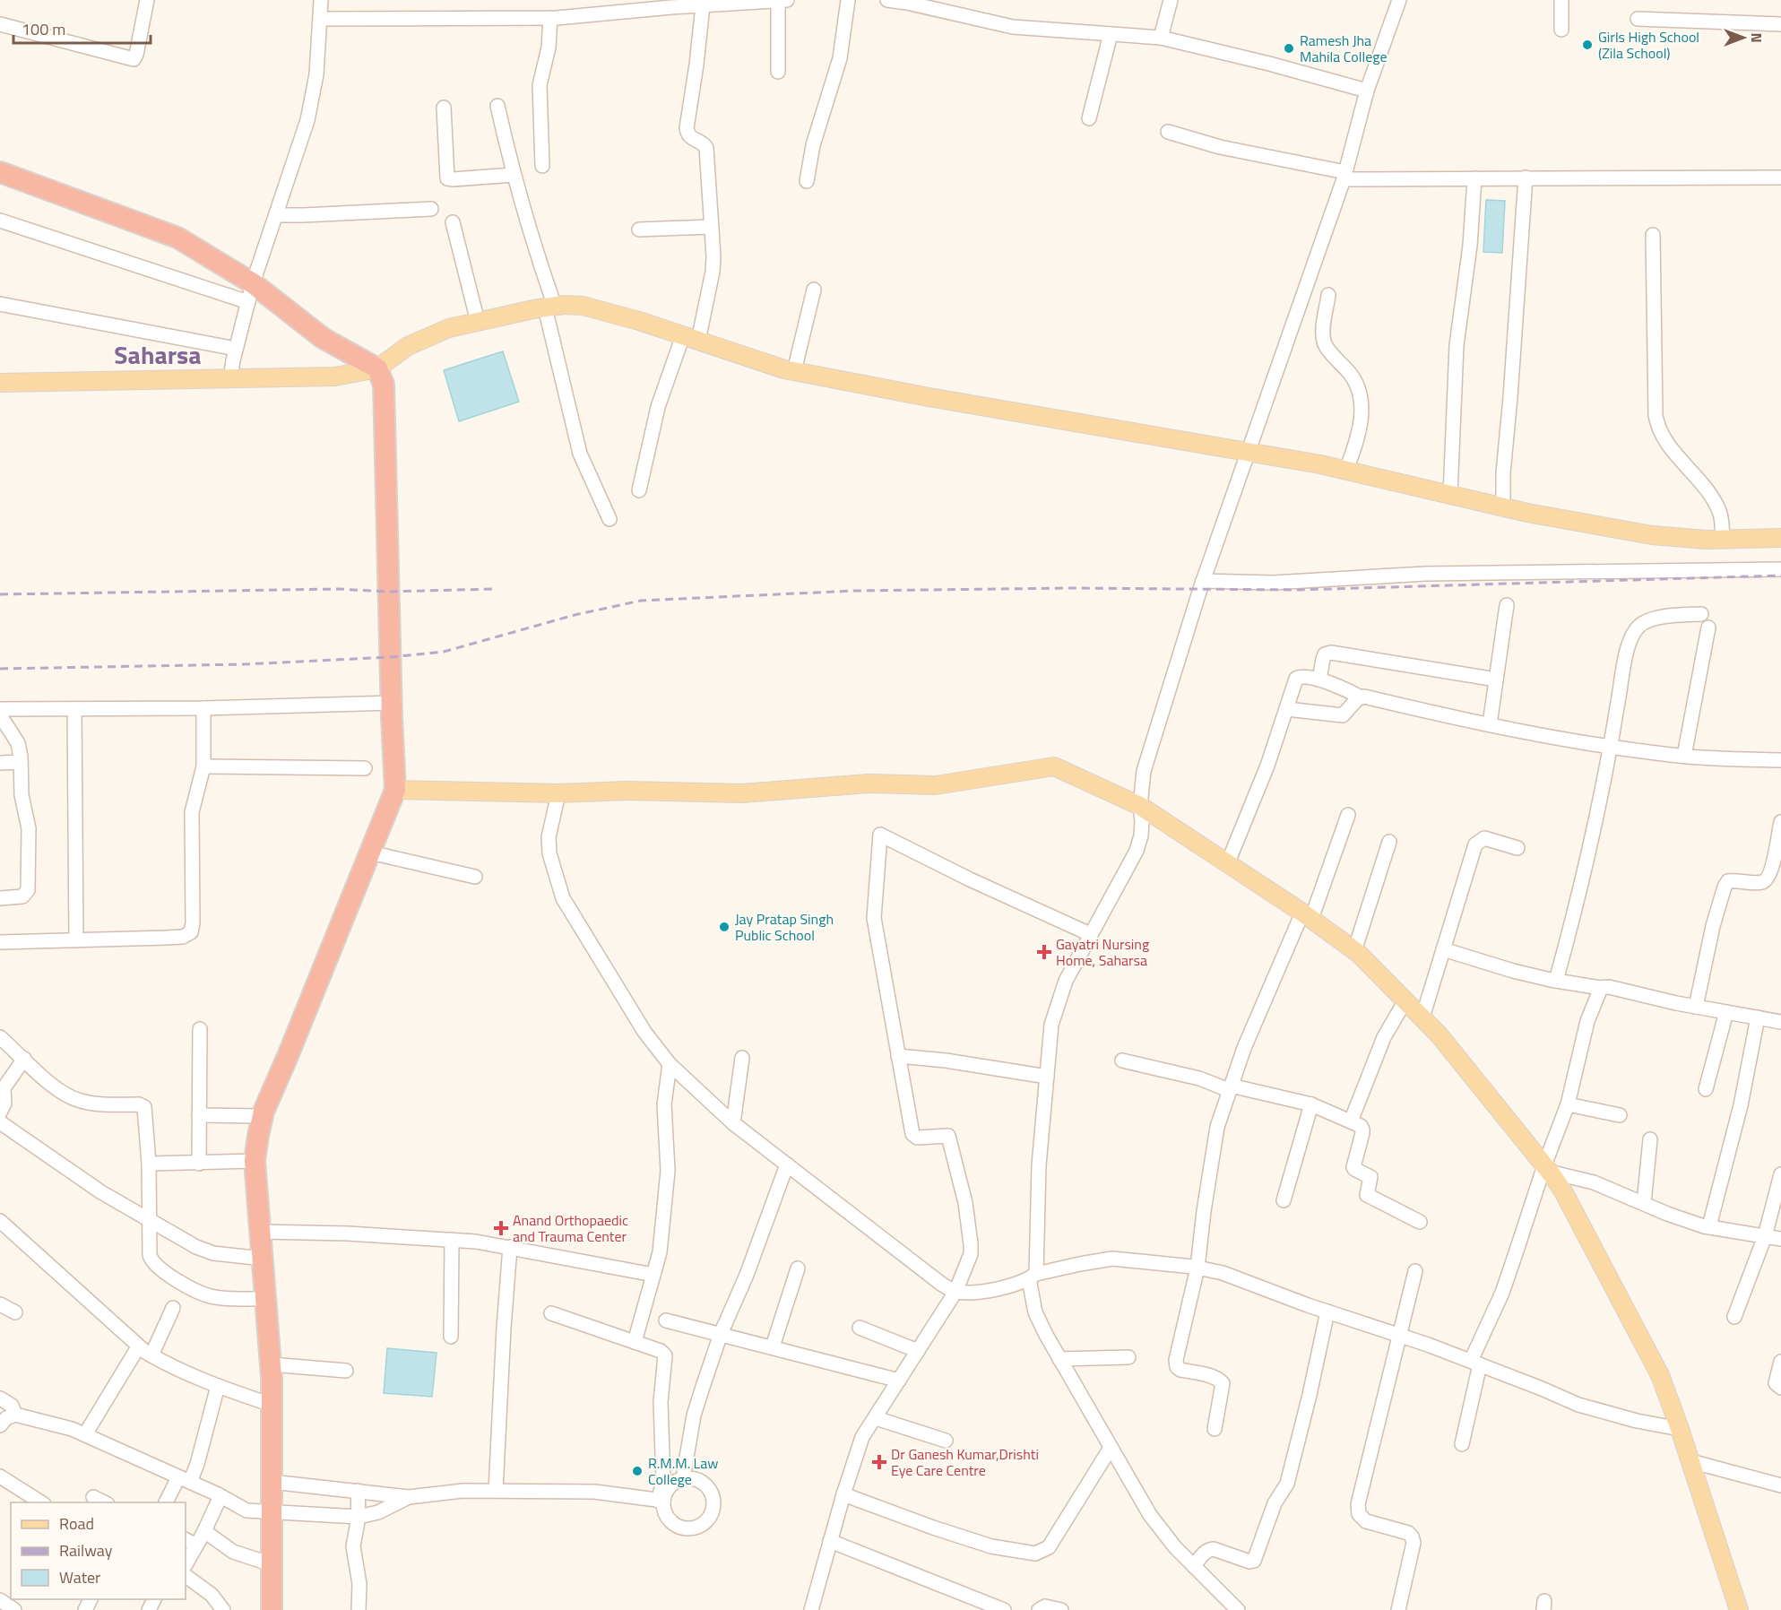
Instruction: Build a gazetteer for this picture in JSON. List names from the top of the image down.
{
  "districts": ["Saharsa"],
  "places": {
    "other": [
      "Girls High School (Zila School)",
      "Ramesh Jha Mahila College",
      "Jay Pratap Singh Public School",
      "R.M.M. Law College"
    ],
    "health": ["Gayatri Nursing Home, Saharsa", "Anand Orthopaedic and Trauma Center", "Dr Ganesh Kumar,Drishti Eye Care Centre"]
  },
  "legend": ["Road", "Railway", "Water"],
  "scale_bar": "100 m",
  "north": "right"
}
